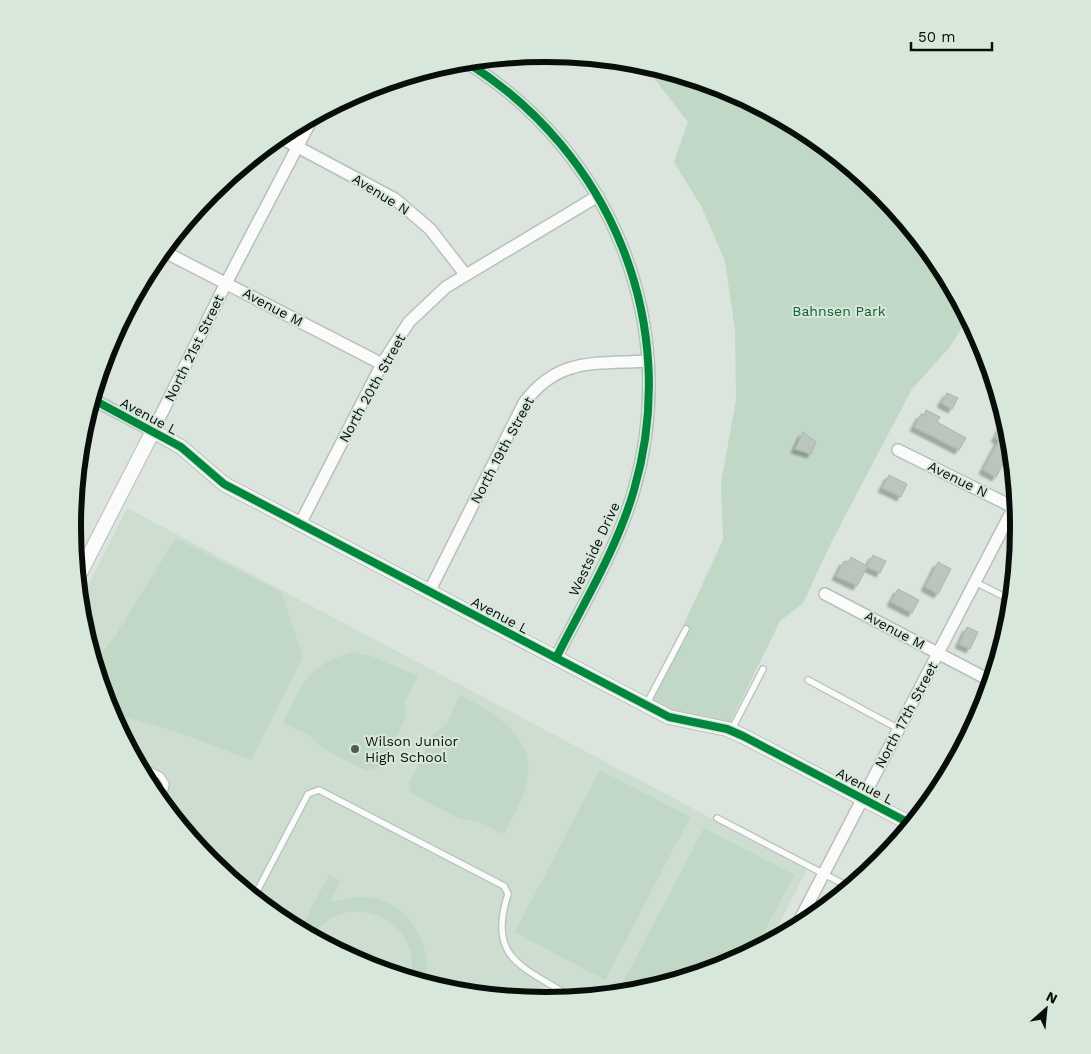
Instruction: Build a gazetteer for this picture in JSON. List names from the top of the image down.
{
  "streets": {
    "street": [
      "Avenue N",
      "Avenue M",
      "North 21st Street",
      "North 20th Street",
      "Avenue L",
      "North 19th Street",
      "Westside Drive",
      "North 17th Street"
    ]
  },
  "crossings": [
    ["Avenue N", "North 21st Street"],
    ["Avenue N", "North 20th Street"],
    ["Avenue M", "North 21st Street"],
    ["Avenue M", "North 20th Street"],
    ["Avenue M", "North 17th Street"],
    ["North 21st Street", "Avenue L"],
    ["North 20th Street", "Avenue L"],
    ["North 20th Street", "Westside Drive"],
    ["Avenue L", "North 19th Street"],
    ["Avenue L", "Westside Drive"],
    ["Avenue L", "North 17th Street"],
    ["North 19th Street", "Westside Drive"]
  ],
  "parks": ["Bahnsen Park"],
  "places": ["Wilson Junior High School"],
  "scale_bar": "50 m",
  "north": "top right"
}
